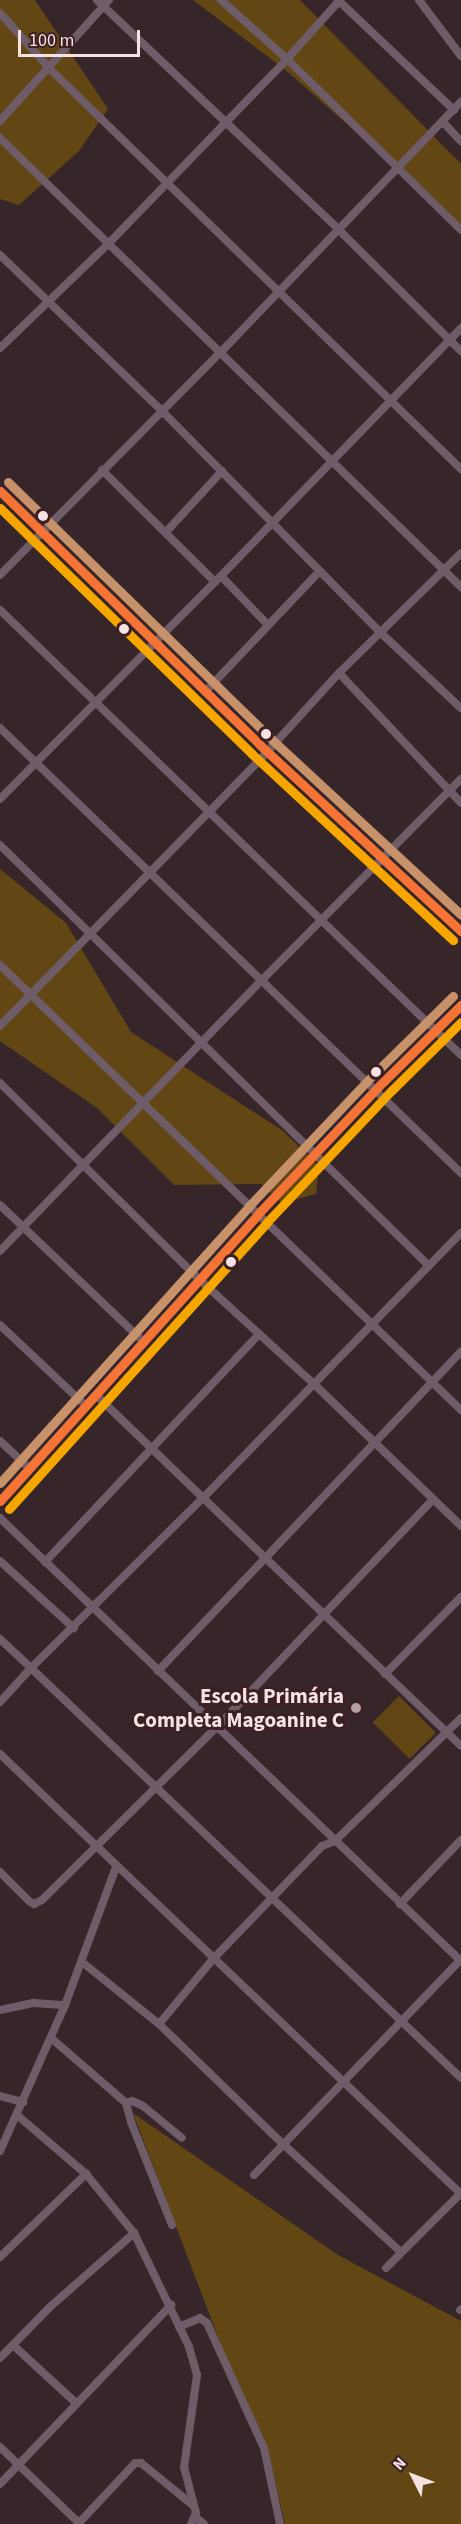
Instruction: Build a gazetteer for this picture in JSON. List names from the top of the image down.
{
  "places": ["Escola Primária Completa Magoanine C"],
  "scale_bar": "100 m",
  "north": "top left"
}
